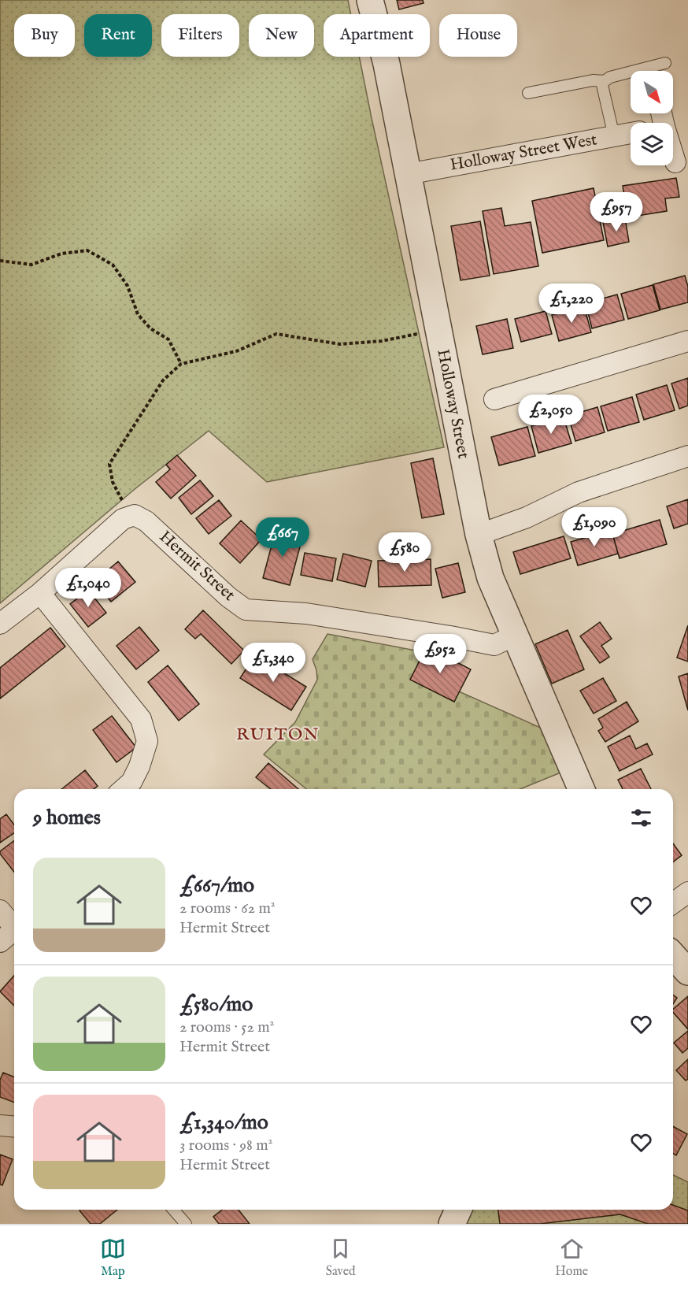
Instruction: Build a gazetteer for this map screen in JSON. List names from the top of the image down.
{
  "streets": {
    "street": ["Holloway Street West", "Holloway Street", "Hermit Street"]
  },
  "crossings": [
    ["Holloway Street West", "Holloway Street"],
    ["Holloway Street", "Hermit Street"]
  ],
  "districts": ["RUITON"],
  "north": "bottom right",
  "page": {
    "chip": [
      "Buy",
      "Rent",
      "Filters",
      "New",
      "Apartment",
      "House"
    ],
    "price": [
      "£957",
      "£1,220",
      "£2,050",
      "£1,090",
      "£667",
      "£580",
      "£1,040",
      "£952",
      "£1,340"
    ],
    "heading": "9 homes",
    "list": [
      {
        "name": "£667/mo",
        "note": "2 rooms · 62 m² · Hermit Street"
      },
      {
        "name": "£580/mo",
        "note": "2 rooms · 52 m² · Hermit Street"
      },
      {
        "name": "£1,340/mo",
        "note": "3 rooms · 98 m² · Hermit Street"
      }
    ],
    "tabs": ["Map", "Saved", "Home"]
  }
}
